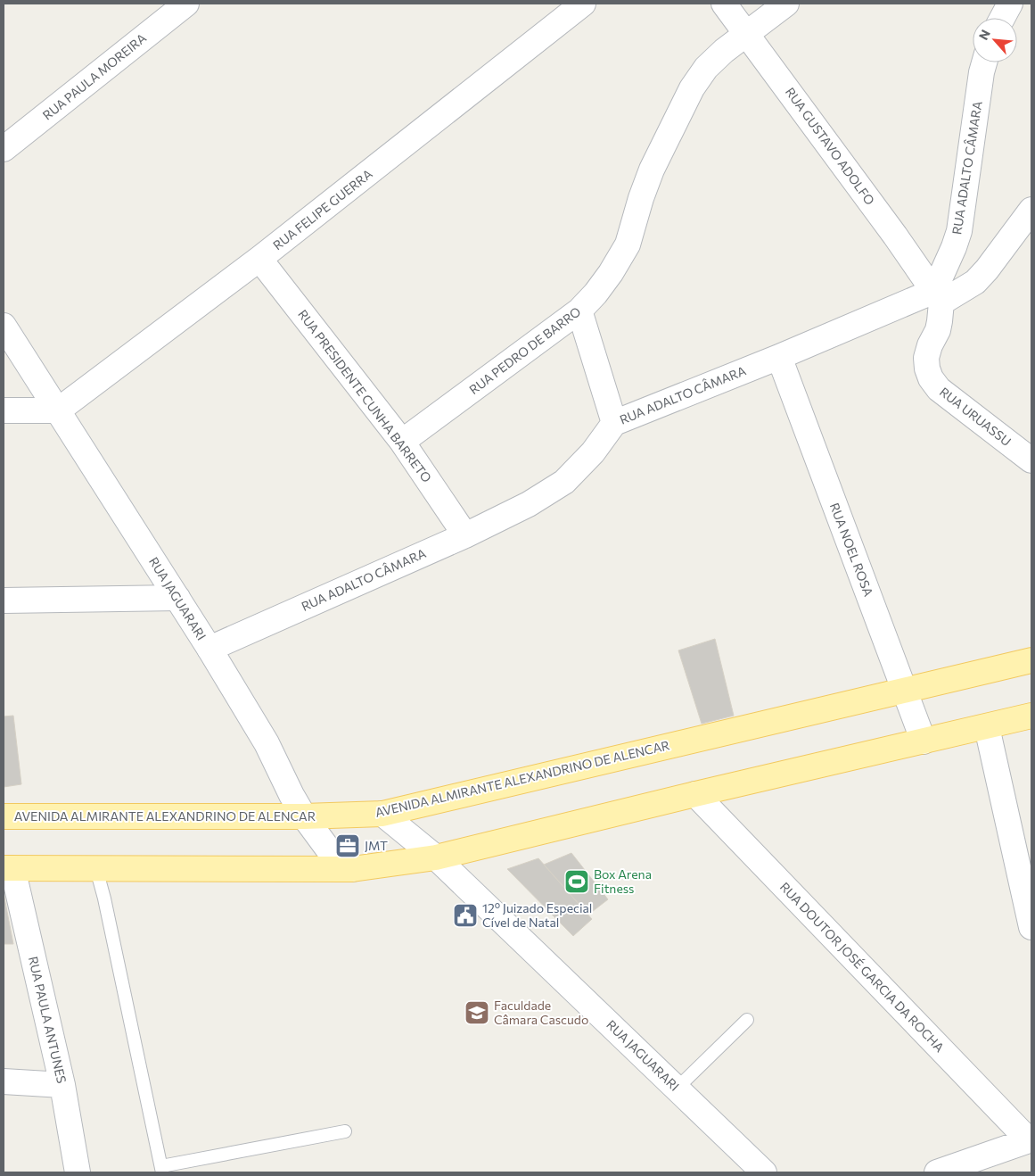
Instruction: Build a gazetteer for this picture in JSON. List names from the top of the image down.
{
  "streets": {
    "main road": ["AVENIDA ALMIRANTE ALEXANDRINO DE ALENCAR"],
    "street": [
      "RUA PAULA MOREIRA",
      "RUA GUSTAVO ADOLFO",
      "RUA ADALTO CÂMARA",
      "RUA FELIPE GUERRA",
      "RUA PEDRO DE BARRO",
      "RUA PRESIDENTE CUNHA BARRETO",
      "RUA URUASSU",
      "RUA NOEL ROSA",
      "RUA JAGUARARI",
      "RUA DOUTOR JOSÉ GARCIA DA ROCHA",
      "RUA PAULA ANTUNES"
    ]
  },
  "crossings": [
    ["RUA GUSTAVO ADOLFO", "RUA ADALTO CÂMARA"],
    ["RUA GUSTAVO ADOLFO", "RUA PEDRO DE BARRO"],
    ["RUA GUSTAVO ADOLFO", "RUA URUASSU"],
    ["RUA ADALTO CÂMARA", "RUA PRESIDENTE CUNHA BARRETO"],
    ["RUA ADALTO CÂMARA", "RUA URUASSU"],
    ["RUA ADALTO CÂMARA", "RUA NOEL ROSA"],
    ["RUA ADALTO CÂMARA", "RUA JAGUARARI"],
    ["RUA FELIPE GUERRA", "RUA PRESIDENTE CUNHA BARRETO"],
    ["RUA FELIPE GUERRA", "RUA JAGUARARI"],
    ["RUA PEDRO DE BARRO", "RUA PRESIDENTE CUNHA BARRETO"],
    ["RUA NOEL ROSA", "AVENIDA ALMIRANTE ALEXANDRINO DE ALENCAR"],
    ["RUA JAGUARARI", "AVENIDA ALMIRANTE ALEXANDRINO DE ALENCAR"]
  ],
  "places": {
    "office": ["JMT"],
    "sports": ["Box Arena Fitness"],
    "public building": ["12º Juizado Especial Cível de Natal"],
    "school or university": ["Faculdade Câmara Cascudo"]
  },
  "north": "top left"
}
